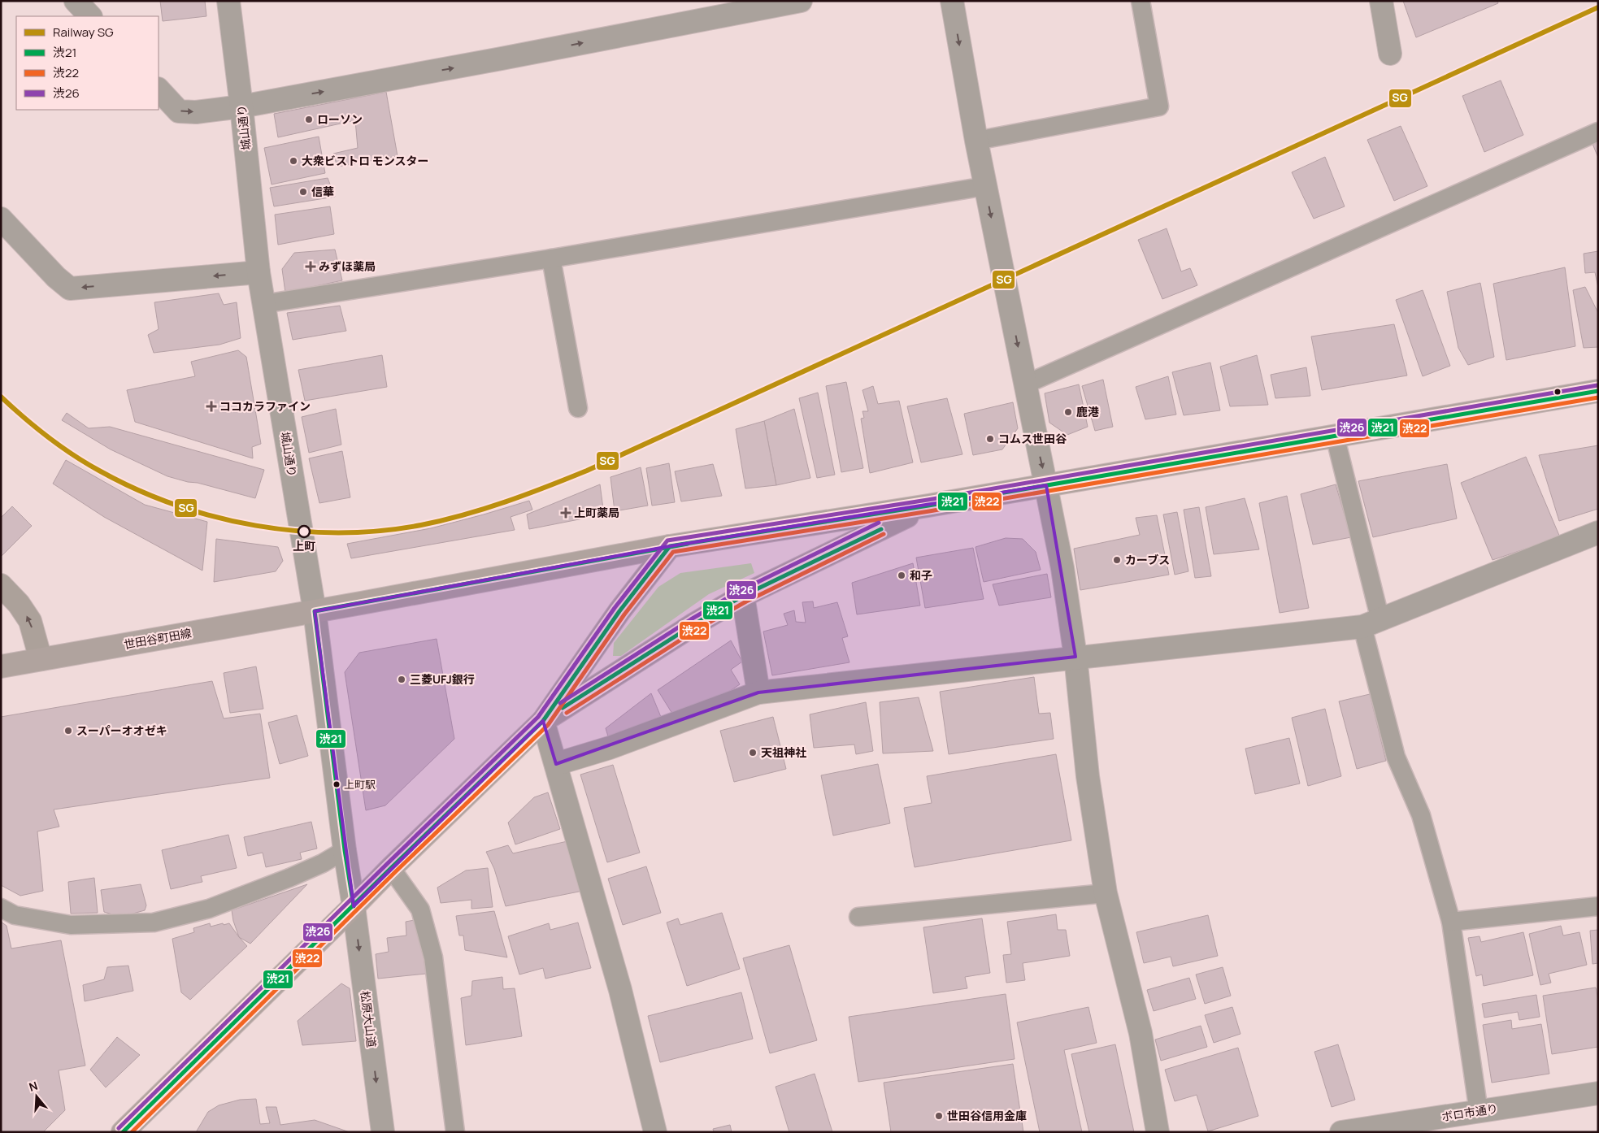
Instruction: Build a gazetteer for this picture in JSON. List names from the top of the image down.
{
  "streets": {
    "main road": ["世田谷町田線"],
    "street": ["城山通り", "松原大山道", "ボロ市通り"]
  },
  "crossings": [
    ["城山通り", "世田谷町田線"],
    ["城山通り", "松原大山道"]
  ],
  "one_way": ["松原大山道"],
  "places": {
    "other": [
      "ローソン",
      "大衆ビストロ モンスター",
      "信華",
      "鹿港",
      "コムス世田谷",
      "上町",
      "カーブス",
      "和子",
      "三菱UFJ銀行",
      "スーパーオオゼキ",
      "天祖神社",
      "上町駅",
      "世田谷信用金庫"
    ],
    "health": ["みずほ薬局", "ココカラファイン", "上町薬局"]
  },
  "lines": [
    "rail line SG",
    "transit line 渋26",
    "transit line 渋21",
    "transit line 渋22"
  ],
  "legend": [
    "Railway SG",
    "渋21",
    "渋22",
    "渋26"
  ],
  "north": "top"
}
